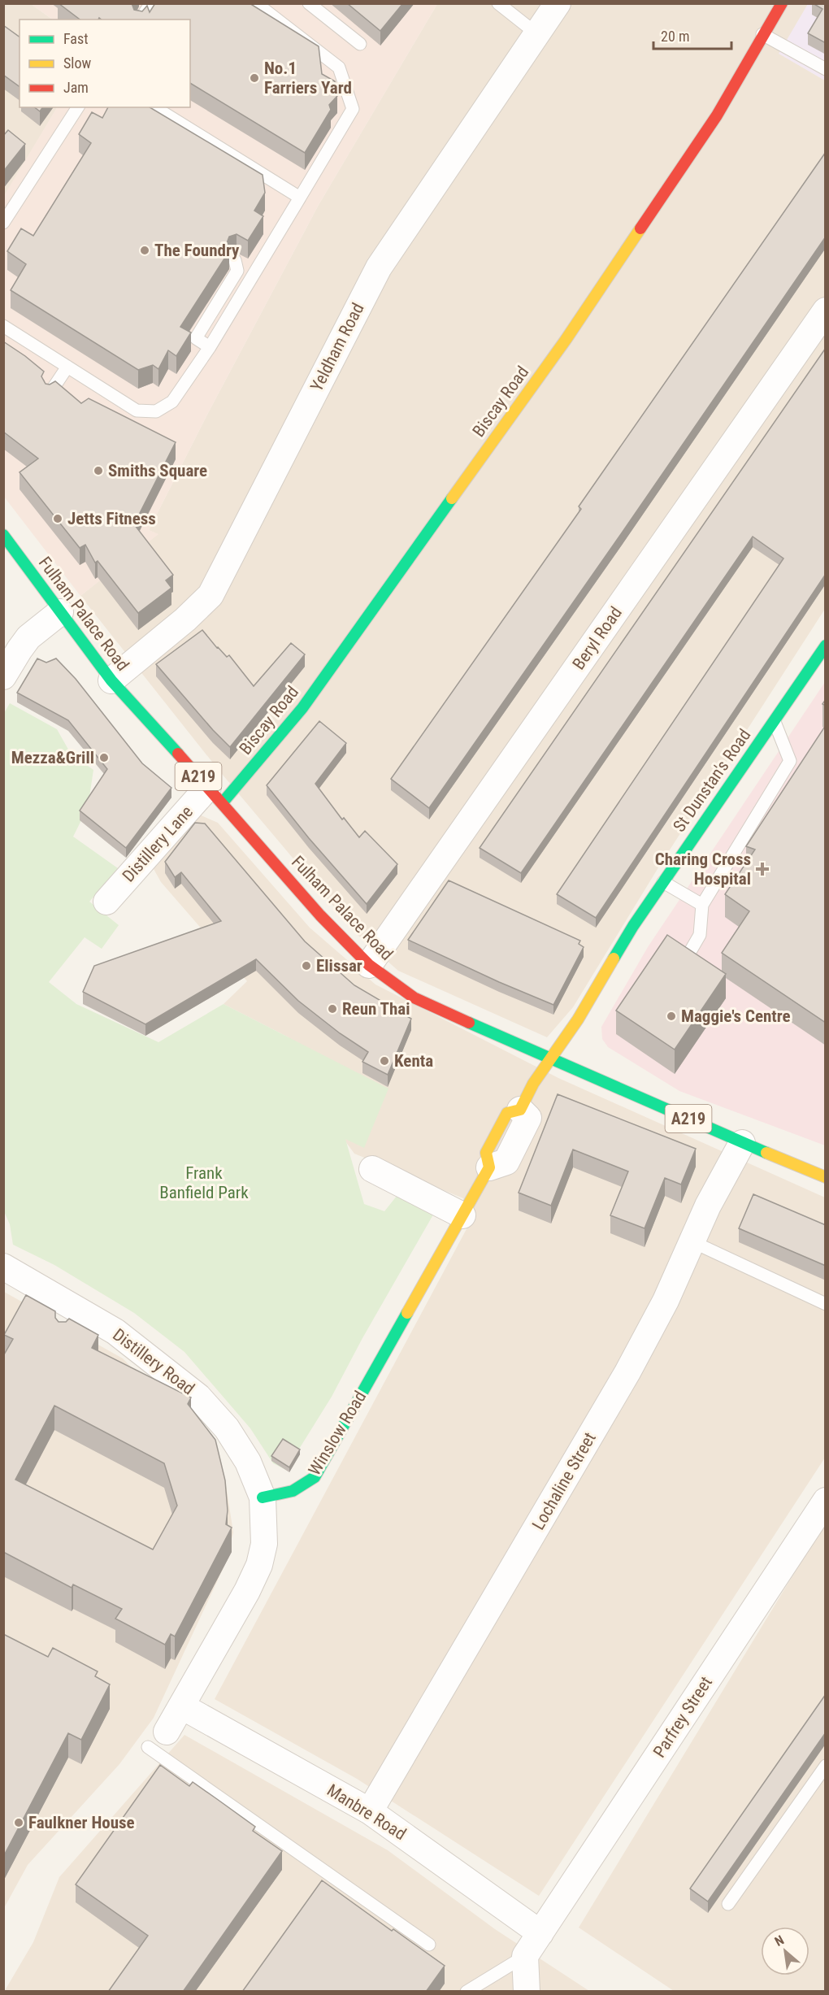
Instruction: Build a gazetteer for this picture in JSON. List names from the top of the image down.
{
  "streets": {
    "street": [
      "Yeldham Road",
      "Biscay Road",
      "Fulham Palace Road",
      "Beryl Road",
      "A219",
      "St Dunstan's Road",
      "Distillery Lane",
      "Distillery Road",
      "Winslow Road",
      "Lochaline Street",
      "Parfrey Street",
      "Manbre Road"
    ]
  },
  "crossings": [
    ["Yeldham Road", "Fulham Palace Road"],
    ["Biscay Road", "Fulham Palace Road"],
    ["Biscay Road", "Distillery Lane"],
    ["Fulham Palace Road", "Beryl Road"],
    ["Fulham Palace Road", "St Dunstan's Road"],
    ["Fulham Palace Road", "Distillery Lane"],
    ["Fulham Palace Road", "Winslow Road"],
    ["Fulham Palace Road", "Lochaline Street"],
    ["St Dunstan's Road", "Winslow Road"],
    ["Distillery Road", "Winslow Road"],
    ["Lochaline Street", "Manbre Road"],
    ["Parfrey Street", "Manbre Road"]
  ],
  "parks": ["Frank Banfield Park"],
  "places": {
    "other": [
      "No.1 Farriers Yard",
      "The Foundry",
      "Smiths Square",
      "Jetts Fitness",
      "Mezza&Grill",
      "Elissar",
      "Reun Thai",
      "Maggie's Centre",
      "Kenta",
      "Faulkner House"
    ],
    "health": ["Charing Cross Hospital"]
  },
  "legend": ["Fast", "Slow", "Jam"],
  "scale_bar": "20 m",
  "north": "top left"
}
